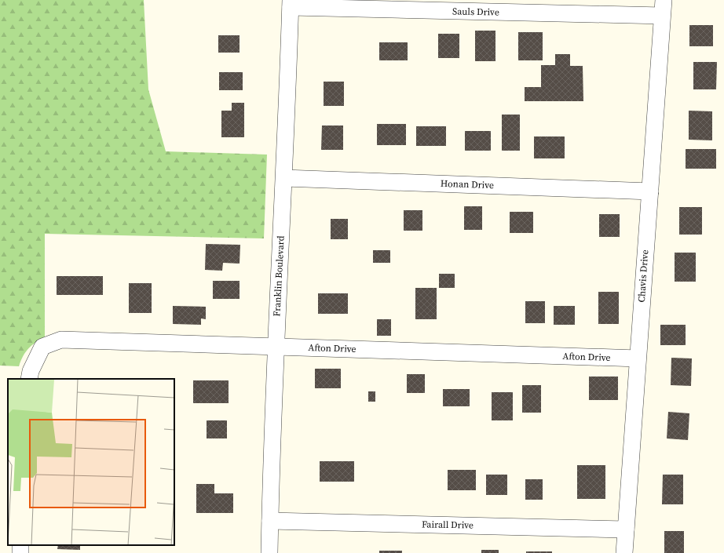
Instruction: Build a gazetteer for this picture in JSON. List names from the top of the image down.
{
  "streets": {
    "street": [
      "Sauls Drive",
      "Honan Drive",
      "Franklin Boulevard",
      "Chavis Drive",
      "Afton Drive",
      "Fairall Drive"
    ]
  },
  "crossings": [
    ["Sauls Drive", "Franklin Boulevard"],
    ["Sauls Drive", "Chavis Drive"],
    ["Honan Drive", "Franklin Boulevard"],
    ["Honan Drive", "Chavis Drive"],
    ["Franklin Boulevard", "Afton Drive"],
    ["Franklin Boulevard", "Fairall Drive"],
    ["Chavis Drive", "Afton Drive"],
    ["Chavis Drive", "Fairall Drive"]
  ]
}
